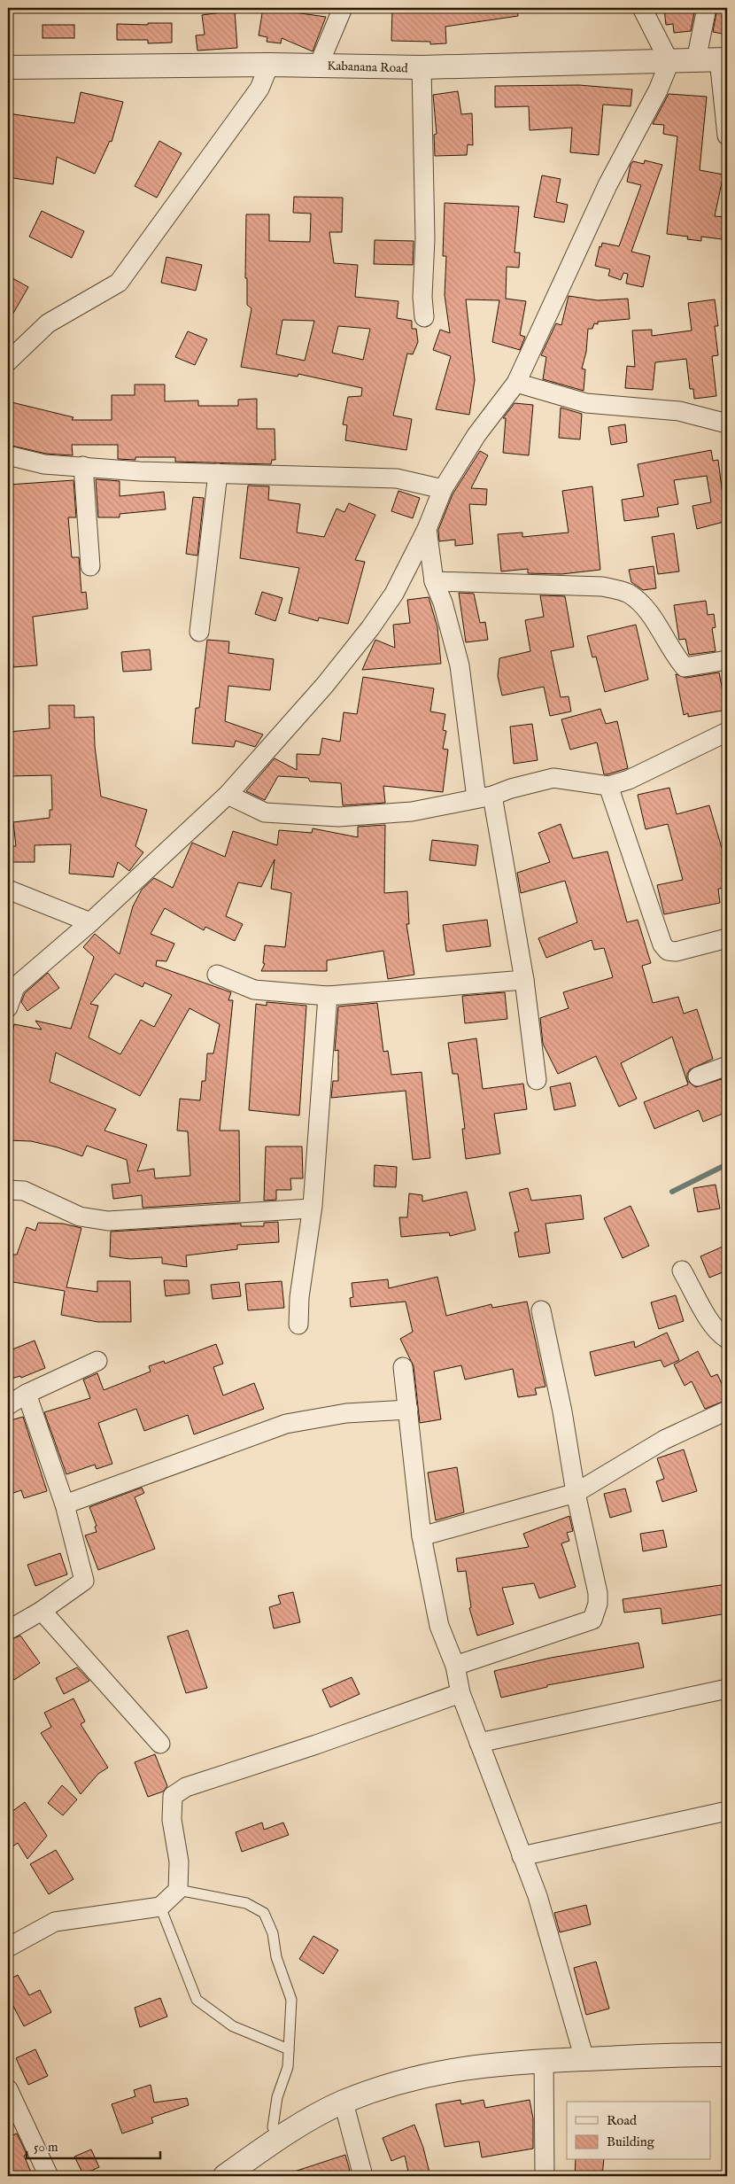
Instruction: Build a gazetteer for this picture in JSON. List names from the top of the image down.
{
  "streets": {
    "street": ["Kabanana Road"]
  },
  "legend": ["Road", "Building"],
  "scale_bar": "50 m"
}
